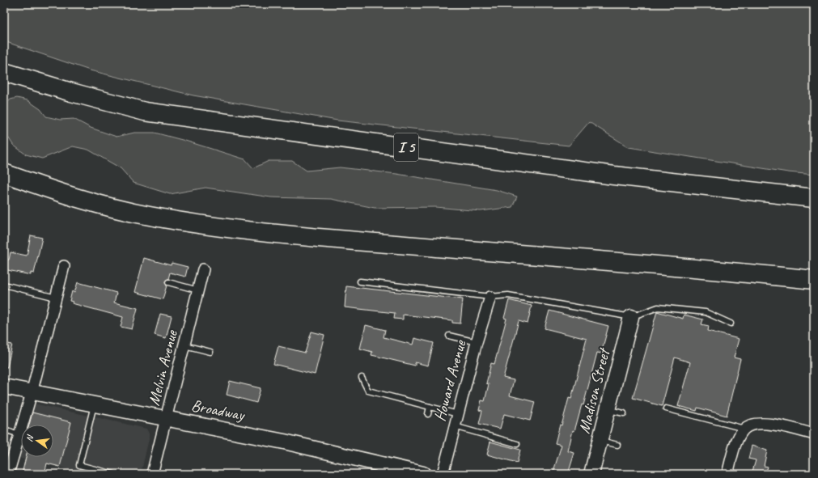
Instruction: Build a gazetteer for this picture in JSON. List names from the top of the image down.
{
  "streets": {
    "highway": ["I 5"],
    "street": [
      "Melvin Avenue",
      "Howard Avenue",
      "Madison Street",
      "Broadway"
    ]
  },
  "crossings": [
    ["Melvin Avenue", "Broadway"]
  ],
  "north": "left"
}
